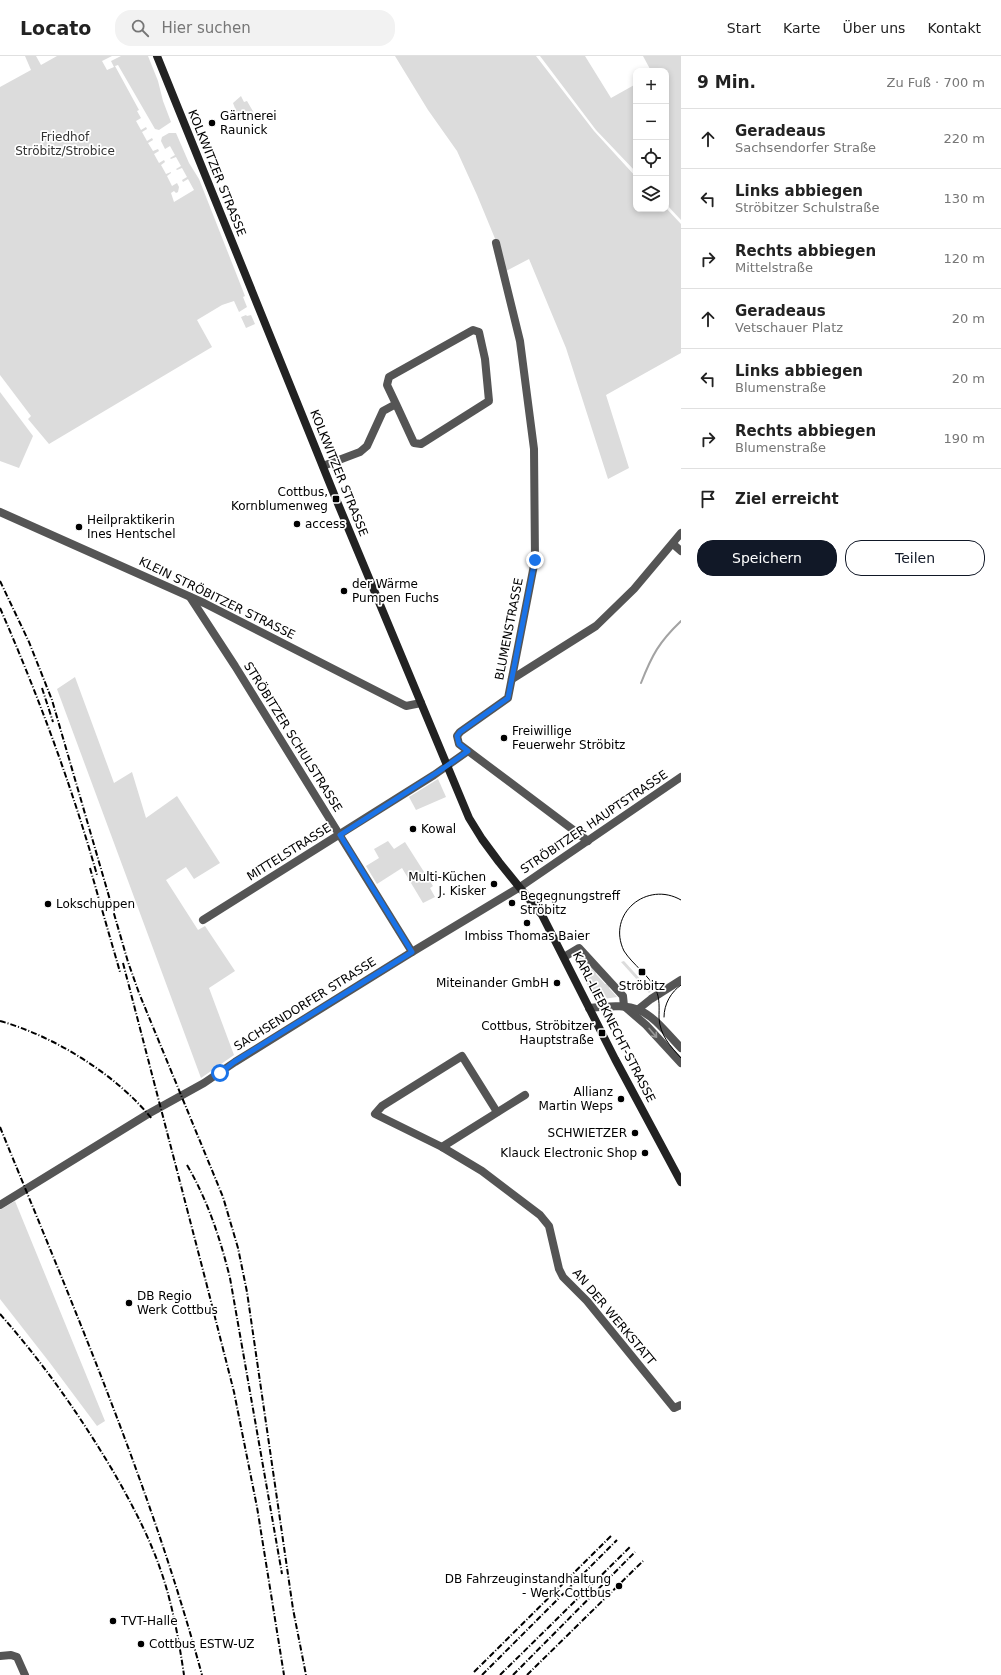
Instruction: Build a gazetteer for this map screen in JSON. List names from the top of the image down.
{
  "streets": {
    "main road": ["KOLKWITZER STRASSE", "KARL-LIEBKNECHT-STRASSE"],
    "street": [
      "KLEIN STRÖBITZER STRASSE",
      "BLUMENSTRASSE",
      "STRÖBITZER SCHULSTRASSE",
      "STRÖBITZER HAUPTSTRASSE",
      "MITTELSTRASSE",
      "SACHSENDORFER STRASSE",
      "AN DER WERKSTATT"
    ]
  },
  "crossings": [
    ["KOLKWITZER STRASSE", "KLEIN STRÖBITZER STRASSE"],
    ["KOLKWITZER STRASSE", "STRÖBITZER HAUPTSTRASSE"],
    ["KOLKWITZER STRASSE", "MITTELSTRASSE"],
    ["KOLKWITZER STRASSE", "SACHSENDORFER STRASSE"],
    ["KOLKWITZER STRASSE", "KARL-LIEBKNECHT-STRASSE"],
    ["KLEIN STRÖBITZER STRASSE", "STRÖBITZER SCHULSTRASSE"],
    ["BLUMENSTRASSE", "MITTELSTRASSE"],
    ["STRÖBITZER SCHULSTRASSE", "MITTELSTRASSE"],
    ["STRÖBITZER SCHULSTRASSE", "SACHSENDORFER STRASSE"],
    ["STRÖBITZER HAUPTSTRASSE", "SACHSENDORFER STRASSE"],
    ["STRÖBITZER HAUPTSTRASSE", "KARL-LIEBKNECHT-STRASSE"],
    ["SACHSENDORFER STRASSE", "KARL-LIEBKNECHT-STRASSE"]
  ],
  "parks": ["Friedhof Ströbitz/Strobice"],
  "places": {
    "other": [
      "Gärtnerei Raunick",
      "access",
      "Heilpraktikerin Ines Hentschel",
      "der Wärme Pumpen Fuchs",
      "Freiwillige Feuerwehr Ströbitz",
      "Kowal",
      "Multi-Küchen J. Kisker",
      "Begegnungstreff Ströbitz",
      "Lokschuppen",
      "Imbiss Thomas Baier",
      "Miteinander GmbH",
      "Allianz Martin Weps",
      "SCHWIETZER",
      "Klauck Electronic Shop",
      "DB Regio Werk Cottbus",
      "DB Fahrzeuginstandhaltung - Werk Cottbus",
      "TVT-Halle",
      "Cottbus ESTW-UZ"
    ],
    "transit": ["Cottbus, Kornblumenweg", "Ströbitz", "Cottbus, Ströbitzer Hauptstraße"]
  },
  "page": {
    "header": "Locato",
    "search": "Hier suchen",
    "nav": [
      "Start",
      "Karte",
      "Über uns",
      "Kontakt"
    ],
    "heading": ["9 Min.", "Zu Fuß · 700 m"],
    "map_buttons": ["+", "−"],
    "list": [
      ["Geradeaus", "Sachsendorfer Straße", "220 m"],
      ["Links abbiegen", "Ströbitzer Schulstraße", "130 m"],
      ["Rechts abbiegen", "Mittelstraße", "120 m"],
      ["Geradeaus", "Vetschauer Platz", "20 m"],
      ["Links abbiegen", "Blumenstraße", "20 m"],
      ["Rechts abbiegen", "Blumenstraße", "190 m"],
      "Ziel erreicht"
    ],
    "buttons": ["Speichern", "Teilen"]
  }
}
